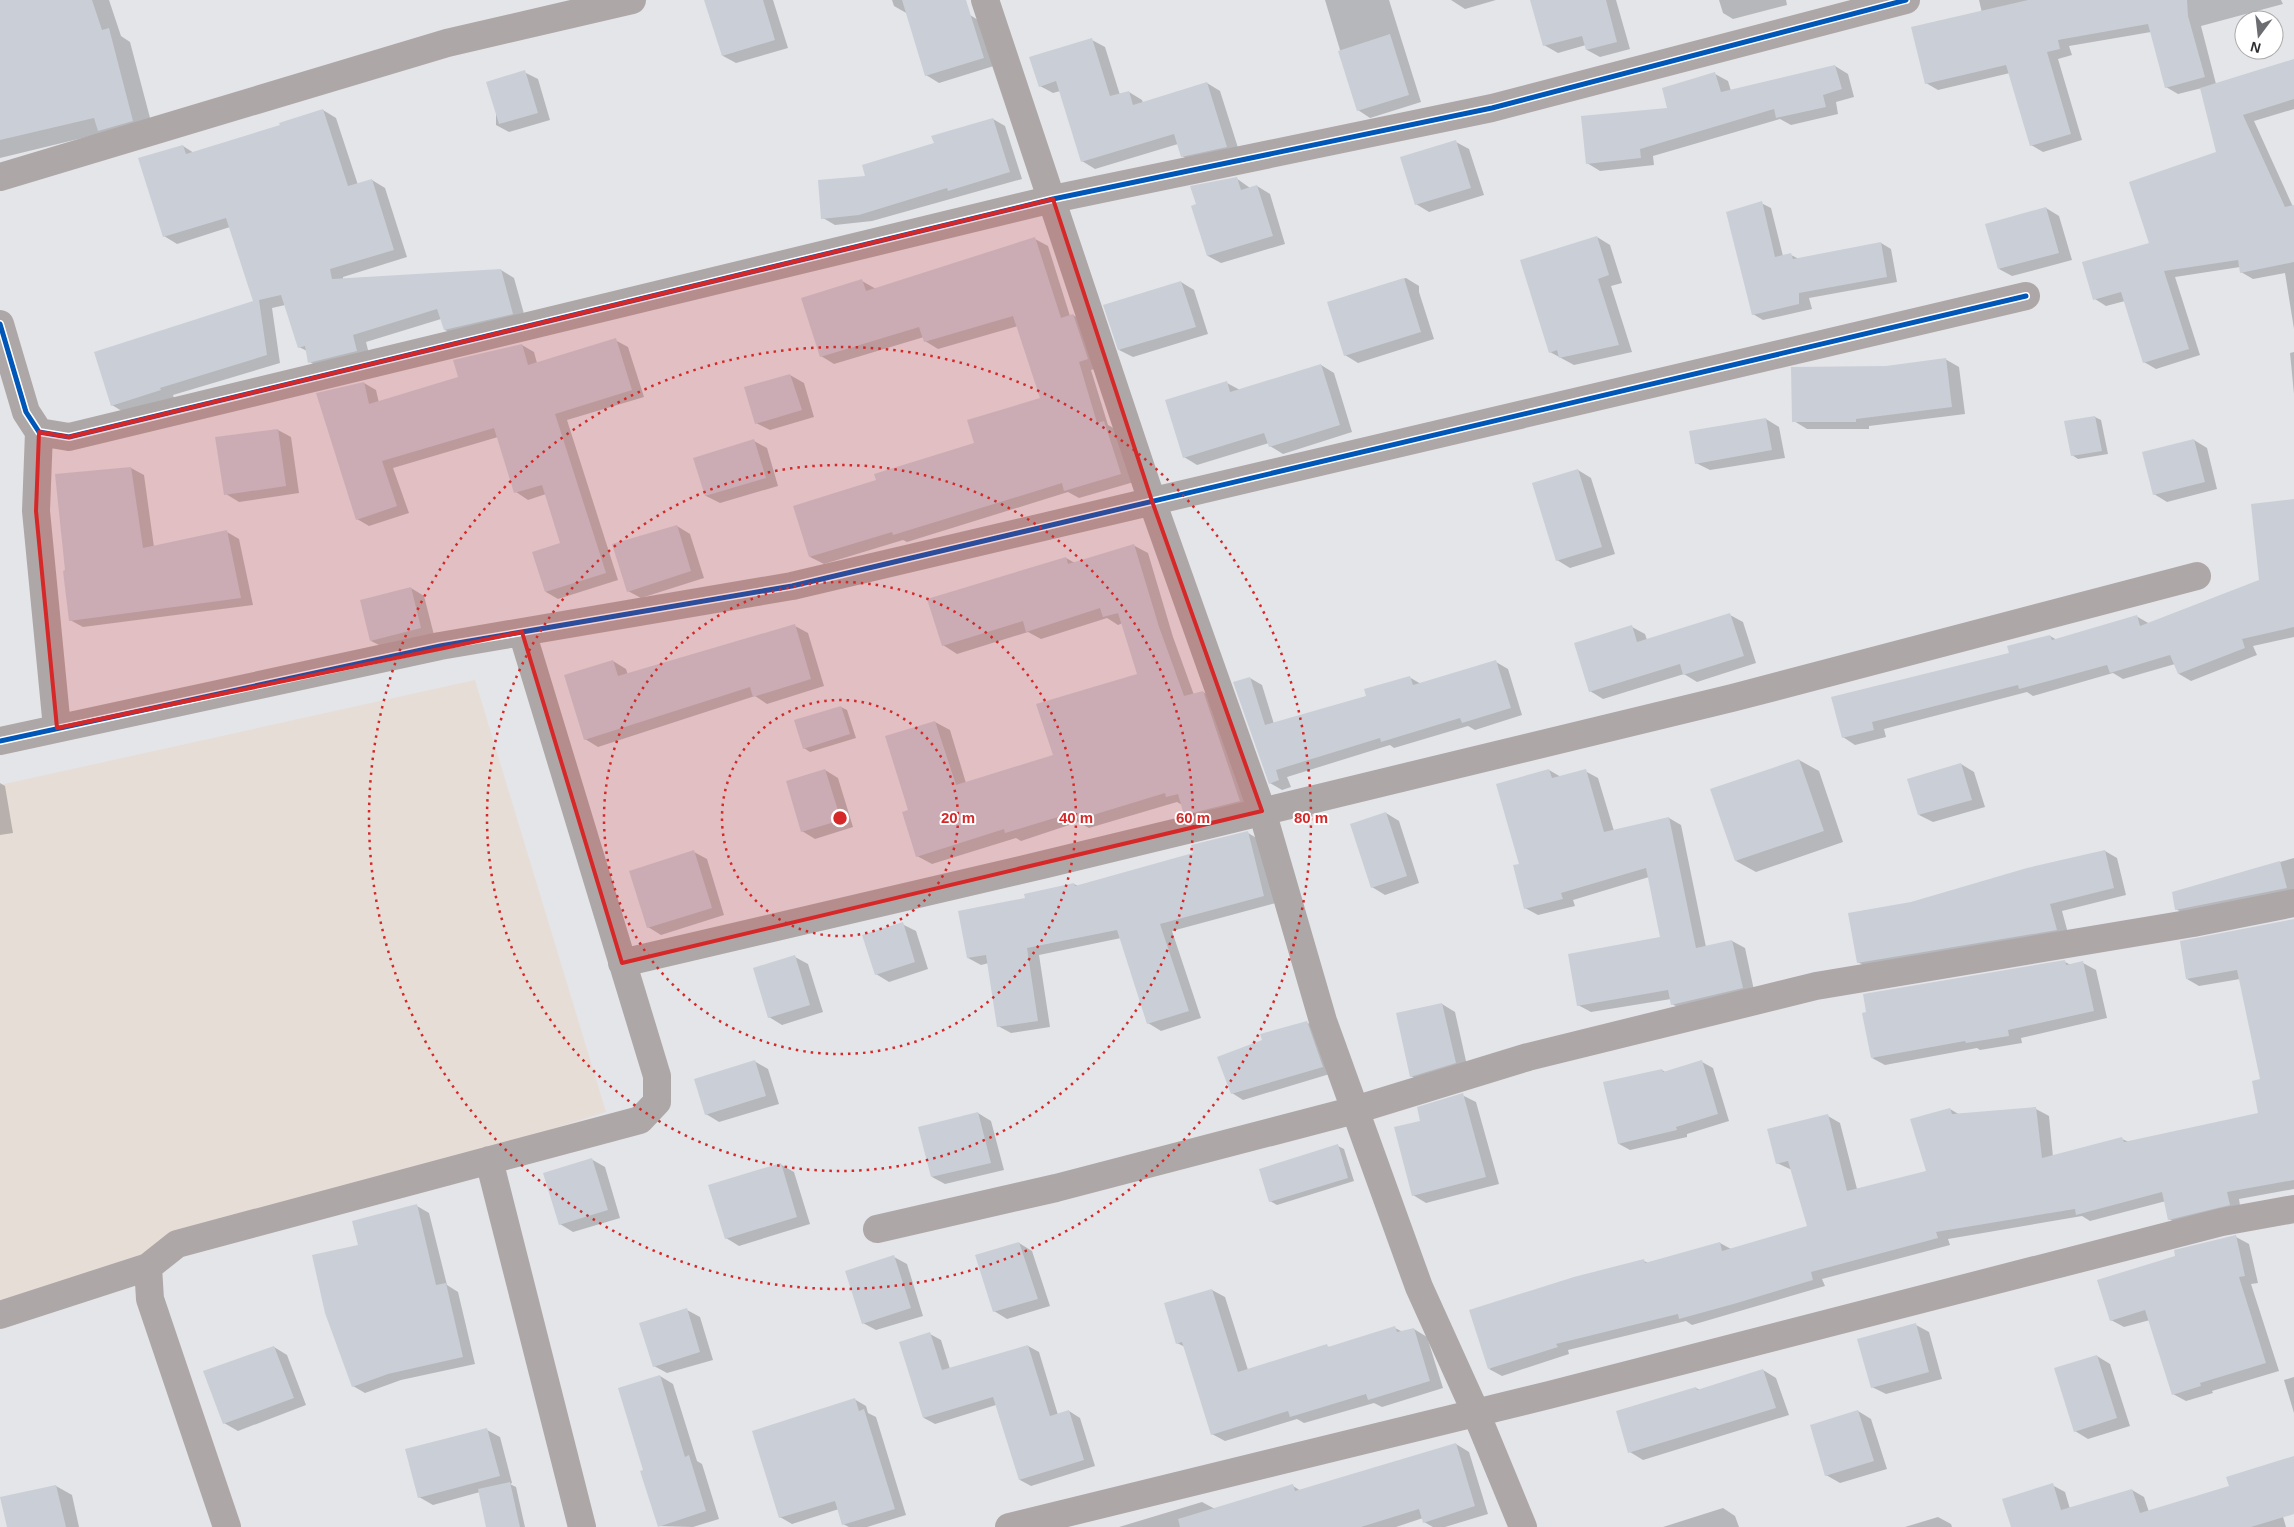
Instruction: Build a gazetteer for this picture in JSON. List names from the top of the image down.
{
  "north": "bottom",
  "rings": [
    "20 m",
    "40 m",
    "60 m",
    "80 m"
  ]
}
